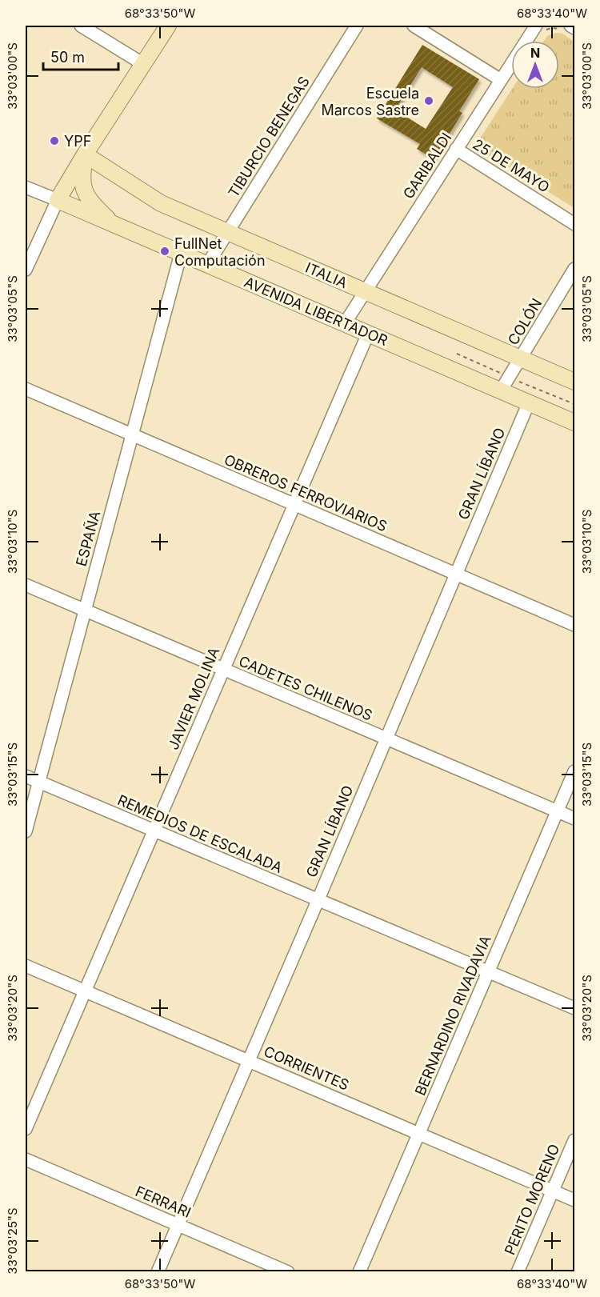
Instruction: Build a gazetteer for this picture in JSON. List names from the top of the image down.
{
  "streets": {
    "main road": ["ITALIA", "AVENIDA LIBERTADOR"],
    "street": [
      "TIBURCIO BENEGAS",
      "GARIBALDI",
      "25 DE MAYO",
      "COLÓN",
      "GRAN LÍBANO",
      "OBREROS FERROVIARIOS",
      "ESPAÑA",
      "CADETES CHILENOS",
      "JAVIER MOLINA",
      "REMEDIOS DE ESCALADA",
      "BERNARDINO RIVADAVIA",
      "CORRIENTES",
      "PERITO MORENO",
      "FERRARI"
    ]
  },
  "crossings": [
    ["TIBURCIO BENEGAS", "ITALIA"],
    ["TIBURCIO BENEGAS", "AVENIDA LIBERTADOR"],
    ["GARIBALDI", "25 DE MAYO"],
    ["GARIBALDI", "ITALIA"],
    ["GARIBALDI", "AVENIDA LIBERTADOR"],
    ["ITALIA", "COLÓN"],
    ["AVENIDA LIBERTADOR", "COLÓN"],
    ["AVENIDA LIBERTADOR", "GRAN LÍBANO"],
    ["AVENIDA LIBERTADOR", "ESPAÑA"],
    ["AVENIDA LIBERTADOR", "JAVIER MOLINA"],
    ["GRAN LÍBANO", "OBREROS FERROVIARIOS"],
    ["GRAN LÍBANO", "CADETES CHILENOS"],
    ["GRAN LÍBANO", "REMEDIOS DE ESCALADA"],
    ["GRAN LÍBANO", "CORRIENTES"],
    ["GRAN LÍBANO", "FERRARI"],
    ["OBREROS FERROVIARIOS", "ESPAÑA"],
    ["OBREROS FERROVIARIOS", "JAVIER MOLINA"],
    ["ESPAÑA", "CADETES CHILENOS"],
    ["ESPAÑA", "REMEDIOS DE ESCALADA"],
    ["CADETES CHILENOS", "JAVIER MOLINA"],
    ["CADETES CHILENOS", "BERNARDINO RIVADAVIA"],
    ["JAVIER MOLINA", "REMEDIOS DE ESCALADA"],
    ["JAVIER MOLINA", "CORRIENTES"],
    ["REMEDIOS DE ESCALADA", "BERNARDINO RIVADAVIA"],
    ["BERNARDINO RIVADAVIA", "CORRIENTES"],
    ["CORRIENTES", "PERITO MORENO"]
  ],
  "places": ["Escuela Marcos Sastre", "YPF", "FullNet Computación"],
  "scale_bar": "50 m",
  "north": "top",
  "coordinates": [
    "68°33'50\"W",
    "68°33'40\"W",
    "33°03'00\"S",
    "33°03'05\"S",
    "33°03'10\"S",
    "33°03'15\"S",
    "33°03'20\"S",
    "33°03'25\"S"
  ]
}
